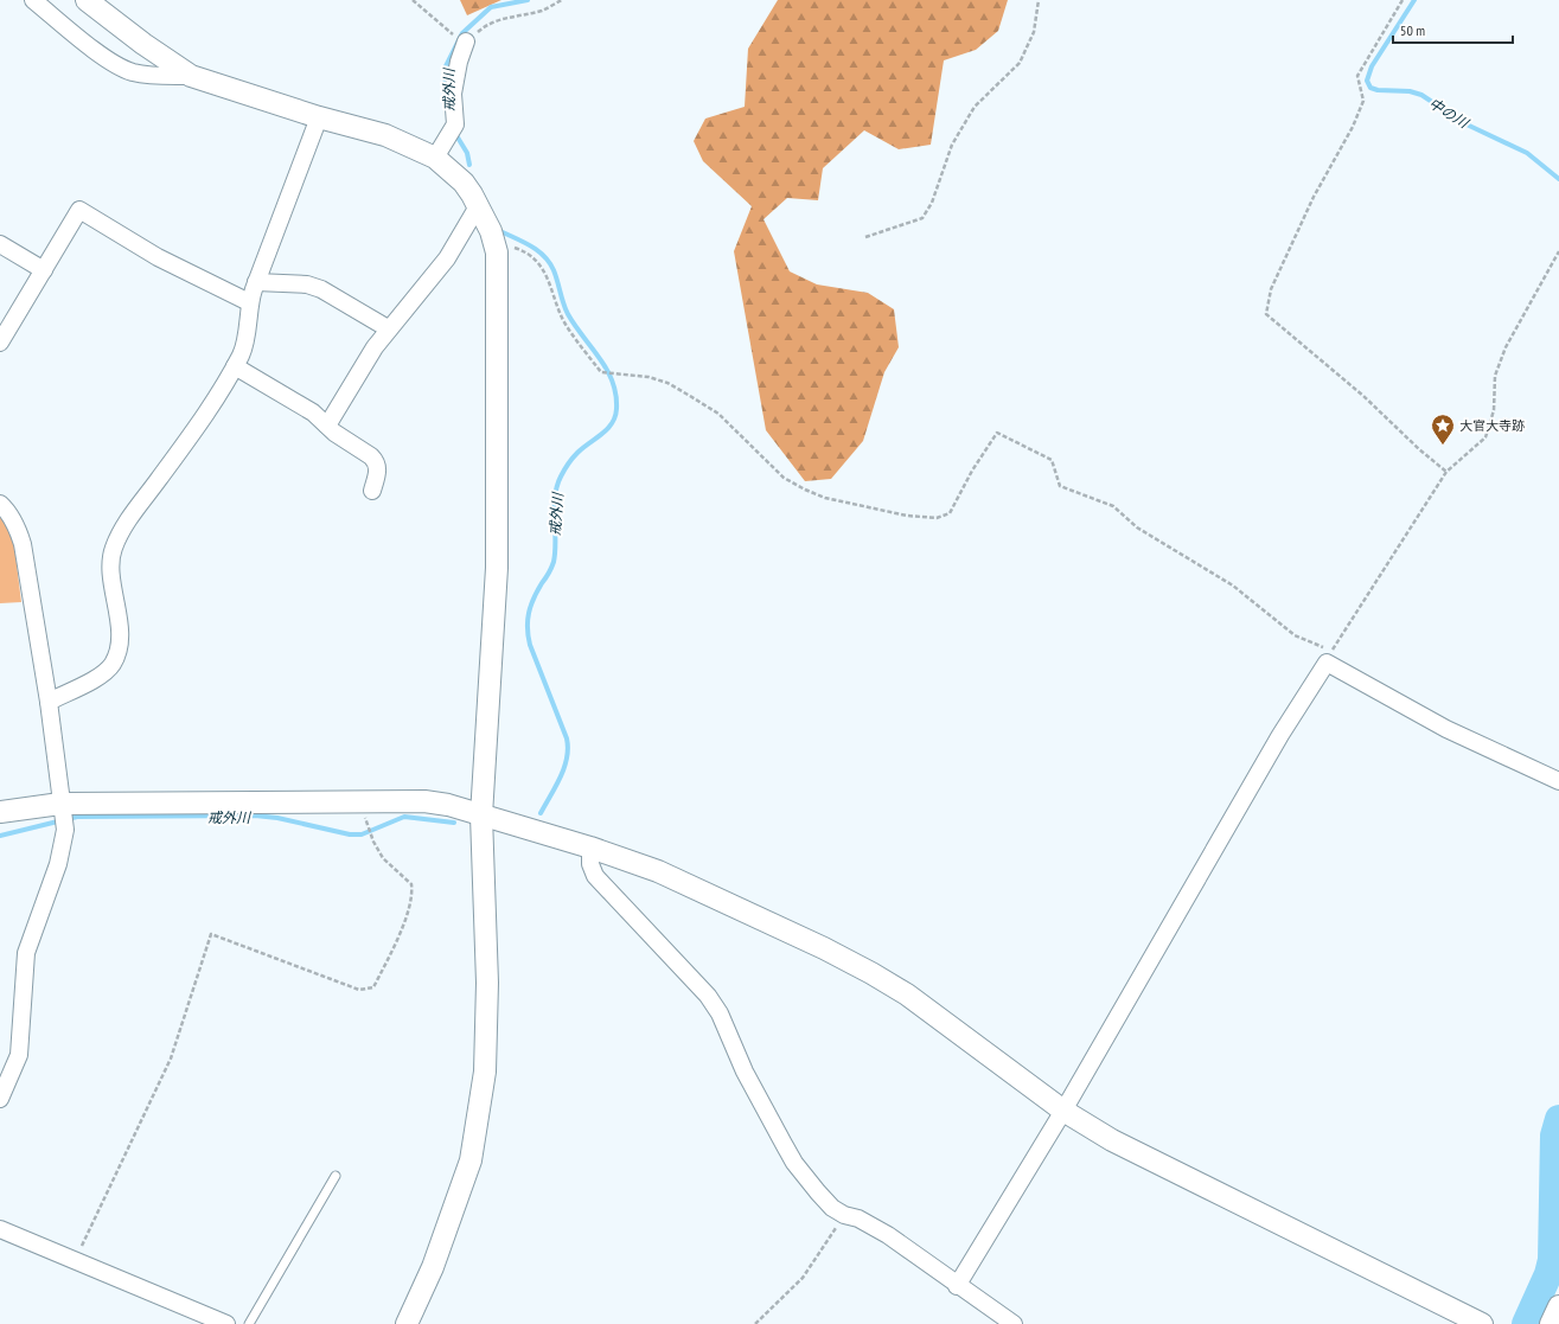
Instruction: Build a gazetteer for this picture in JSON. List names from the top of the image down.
{
  "water": ["戒外川", "中の川"],
  "places": {
    "place": ["大官大寺跡"]
  },
  "scale_bar": "50 m"
}
